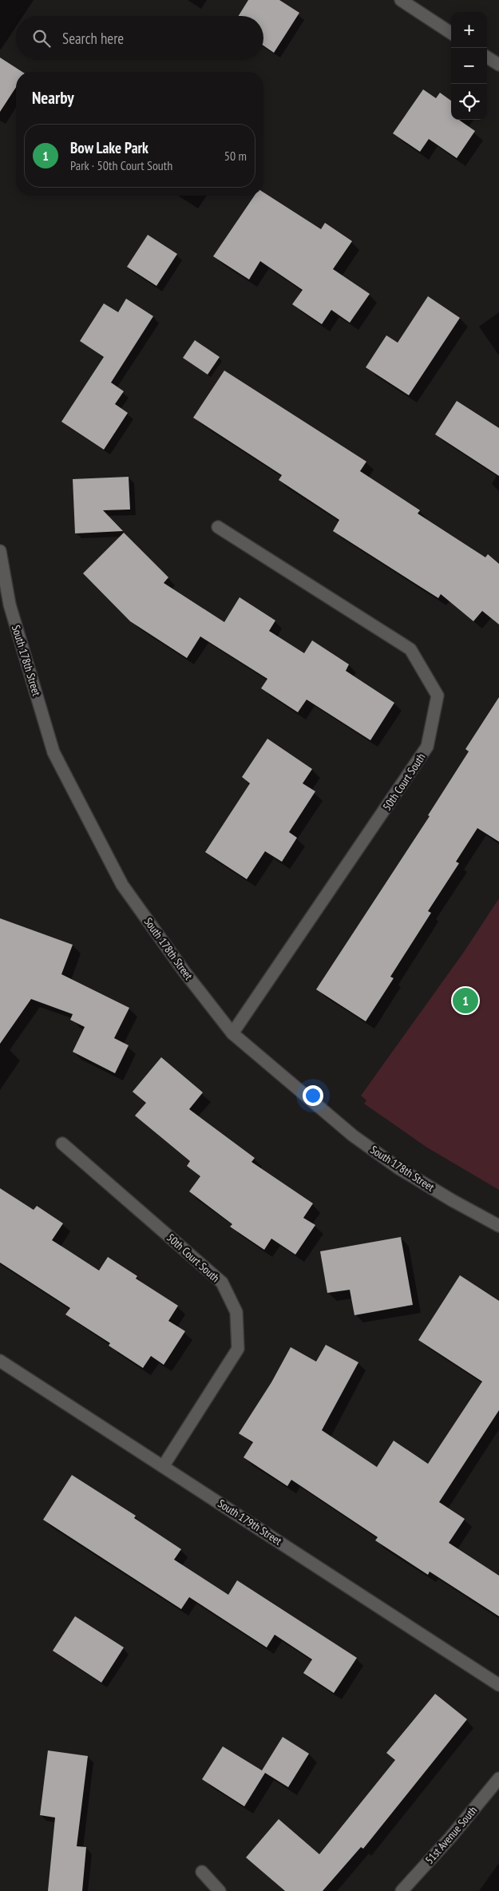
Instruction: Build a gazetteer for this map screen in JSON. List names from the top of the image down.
{
  "streets": {
    "street": [
      "South 178th Street",
      "50th Court South",
      "South 179th Street",
      "51st Avenue South"
    ]
  },
  "crossings": [
    ["South 178th Street", "50th Court South"],
    ["50th Court South", "South 179th Street"]
  ],
  "page": {
    "map_buttons": ["+", "−"],
    "search": "Search here",
    "heading": "Nearby",
    "list": [
      {
        "mark": "1",
        "name": "Bow Lake Park",
        "note": "Park · 50th Court South",
        "value": "50 m"
      }
    ],
    "pins": "1"
  }
}
